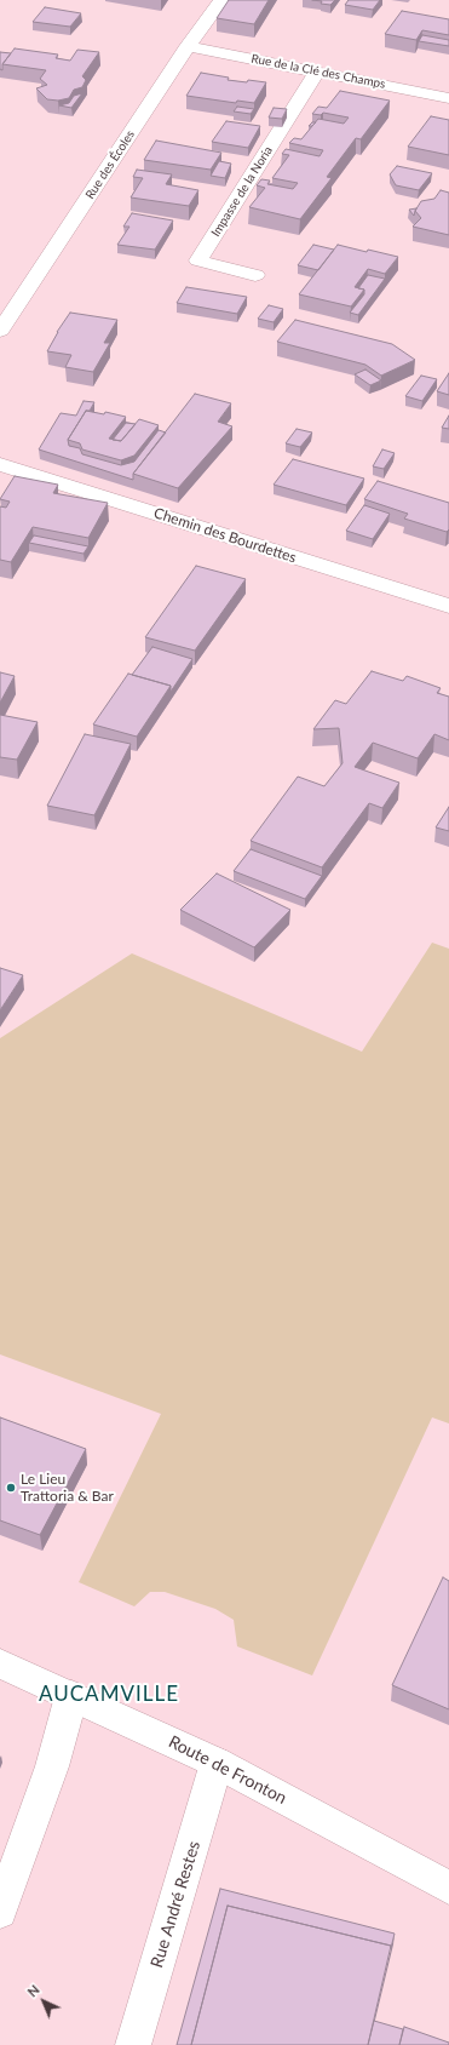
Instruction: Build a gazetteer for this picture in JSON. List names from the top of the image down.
{
  "streets": {
    "street": [
      "Rue de la Clé des Champs",
      "Rue des Écoles",
      "Impasse de la Noria",
      "Chemin des Bourdettes",
      "Route de Fronton",
      "Rue André Restes"
    ]
  },
  "crossings": [
    ["Rue de la Clé des Champs", "Rue des Écoles"],
    ["Rue de la Clé des Champs", "Impasse de la Noria"],
    ["Route de Fronton", "Rue André Restes"]
  ],
  "districts": ["AUCAMVILLE"],
  "places": ["Le Lieu Trattoria & Bar"],
  "north": "top left"
}
